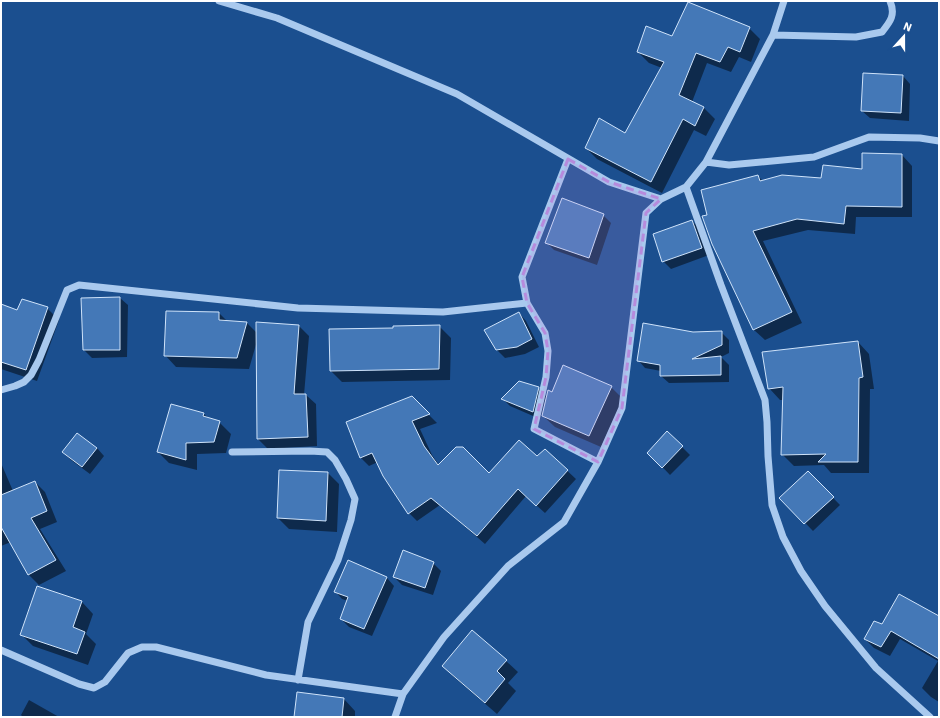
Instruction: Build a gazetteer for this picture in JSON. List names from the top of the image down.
{
  "north": "top"
}
